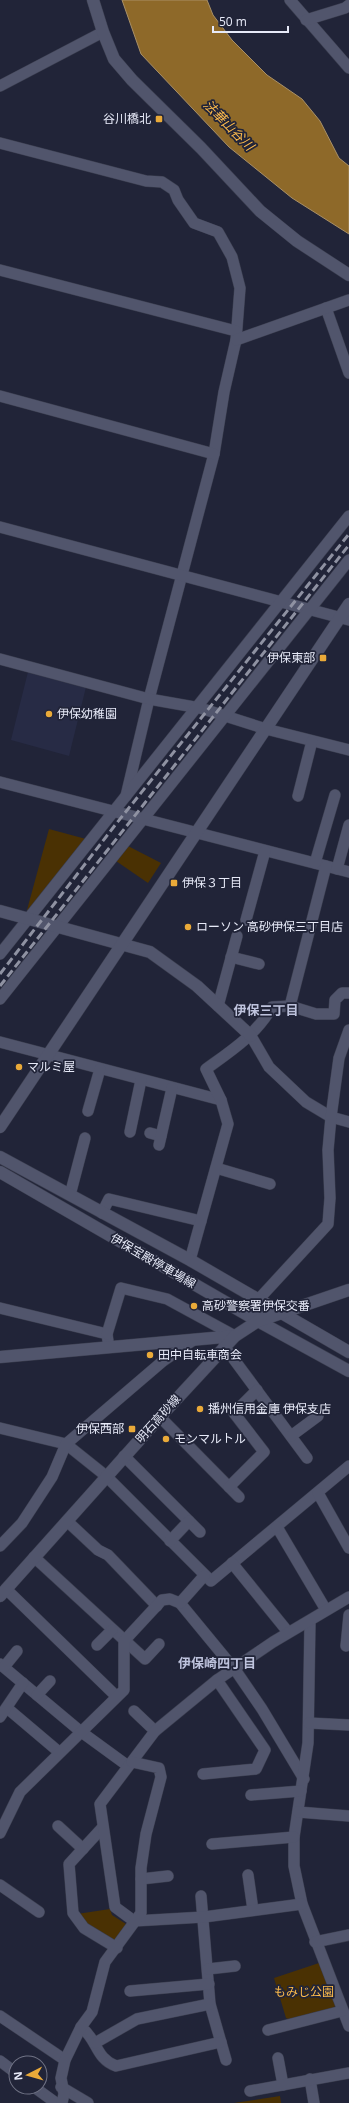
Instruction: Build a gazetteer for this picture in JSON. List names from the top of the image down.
{
  "streets": {
    "street": ["伊保宝殿停車場線", "明石高砂線"]
  },
  "crossings": [
    ["伊保宝殿停車場線", "明石高砂線"]
  ],
  "districts": ["伊保三丁目", "伊保崎四丁目"],
  "water": ["法華山谷川"],
  "parks": ["もみじ公園"],
  "places": {
    "transit": [
      "谷川橋北",
      "伊保東部",
      "伊保３丁目",
      "伊保西部"
    ],
    "other": [
      "伊保幼稚園",
      "ローソン 高砂伊保三丁目店",
      "マルミ屋",
      "高砂警察署伊保交番",
      "田中自転車商会",
      "播州信用金庫 伊保支店",
      "モンマルトル"
    ]
  },
  "scale_bar": "50 m",
  "north": "left"
}
